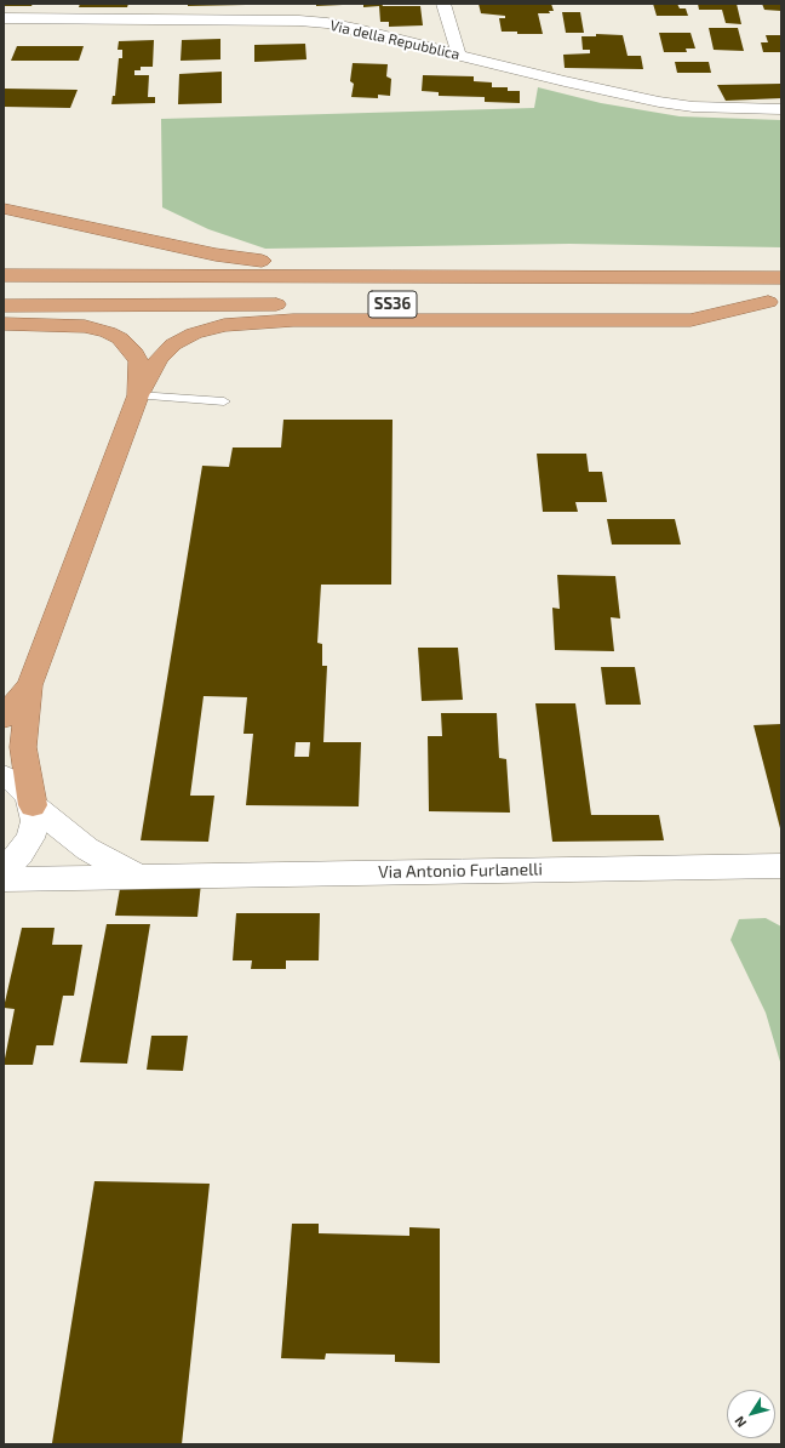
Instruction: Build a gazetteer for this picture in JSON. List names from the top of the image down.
{
  "streets": {
    "highway": ["SS36"],
    "street": ["Via della Repubblica", "Via Antonio Furlanelli"]
  },
  "north": "bottom left"
}
